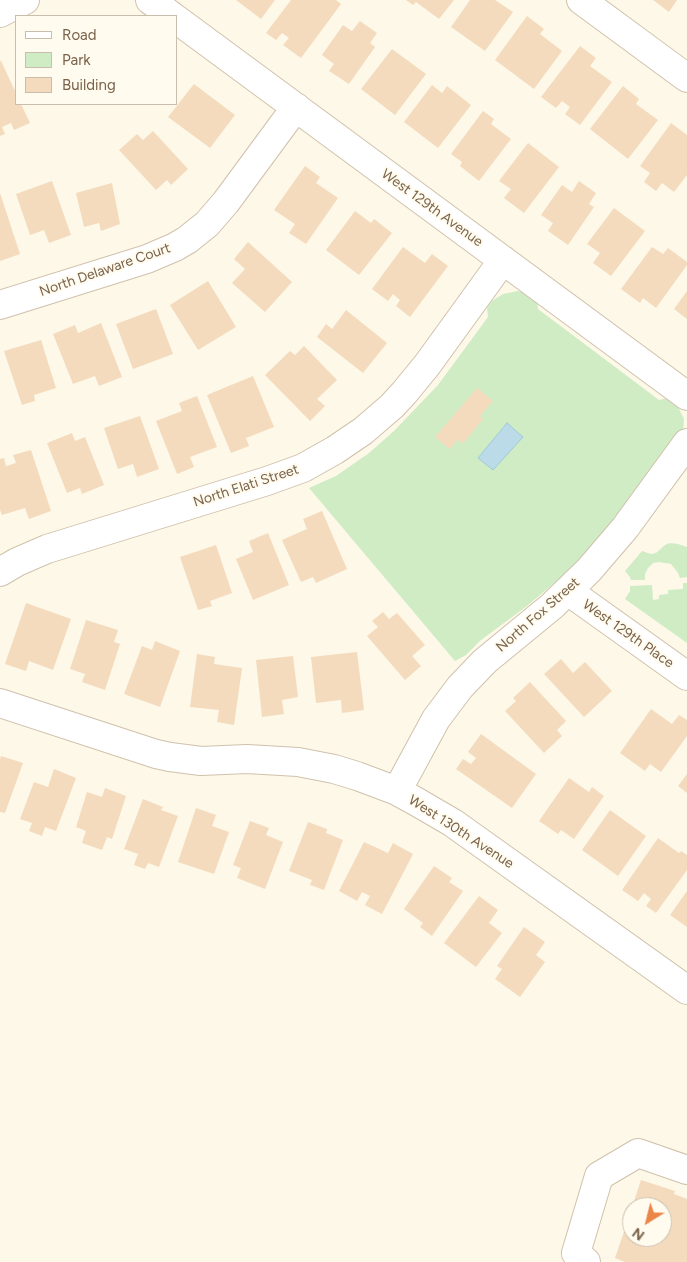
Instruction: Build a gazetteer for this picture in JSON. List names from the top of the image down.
{
  "streets": {
    "street": [
      "West 129th Avenue",
      "North Delaware Court",
      "North Elati Street",
      "North Fox Street",
      "West 129th Place",
      "West 130th Avenue"
    ]
  },
  "crossings": [
    ["West 129th Avenue", "North Delaware Court"],
    ["West 129th Avenue", "North Elati Street"],
    ["North Fox Street", "West 129th Place"],
    ["North Fox Street", "West 130th Avenue"]
  ],
  "legend": ["Road", "Park", "Building"],
  "north": "bottom left"
}
